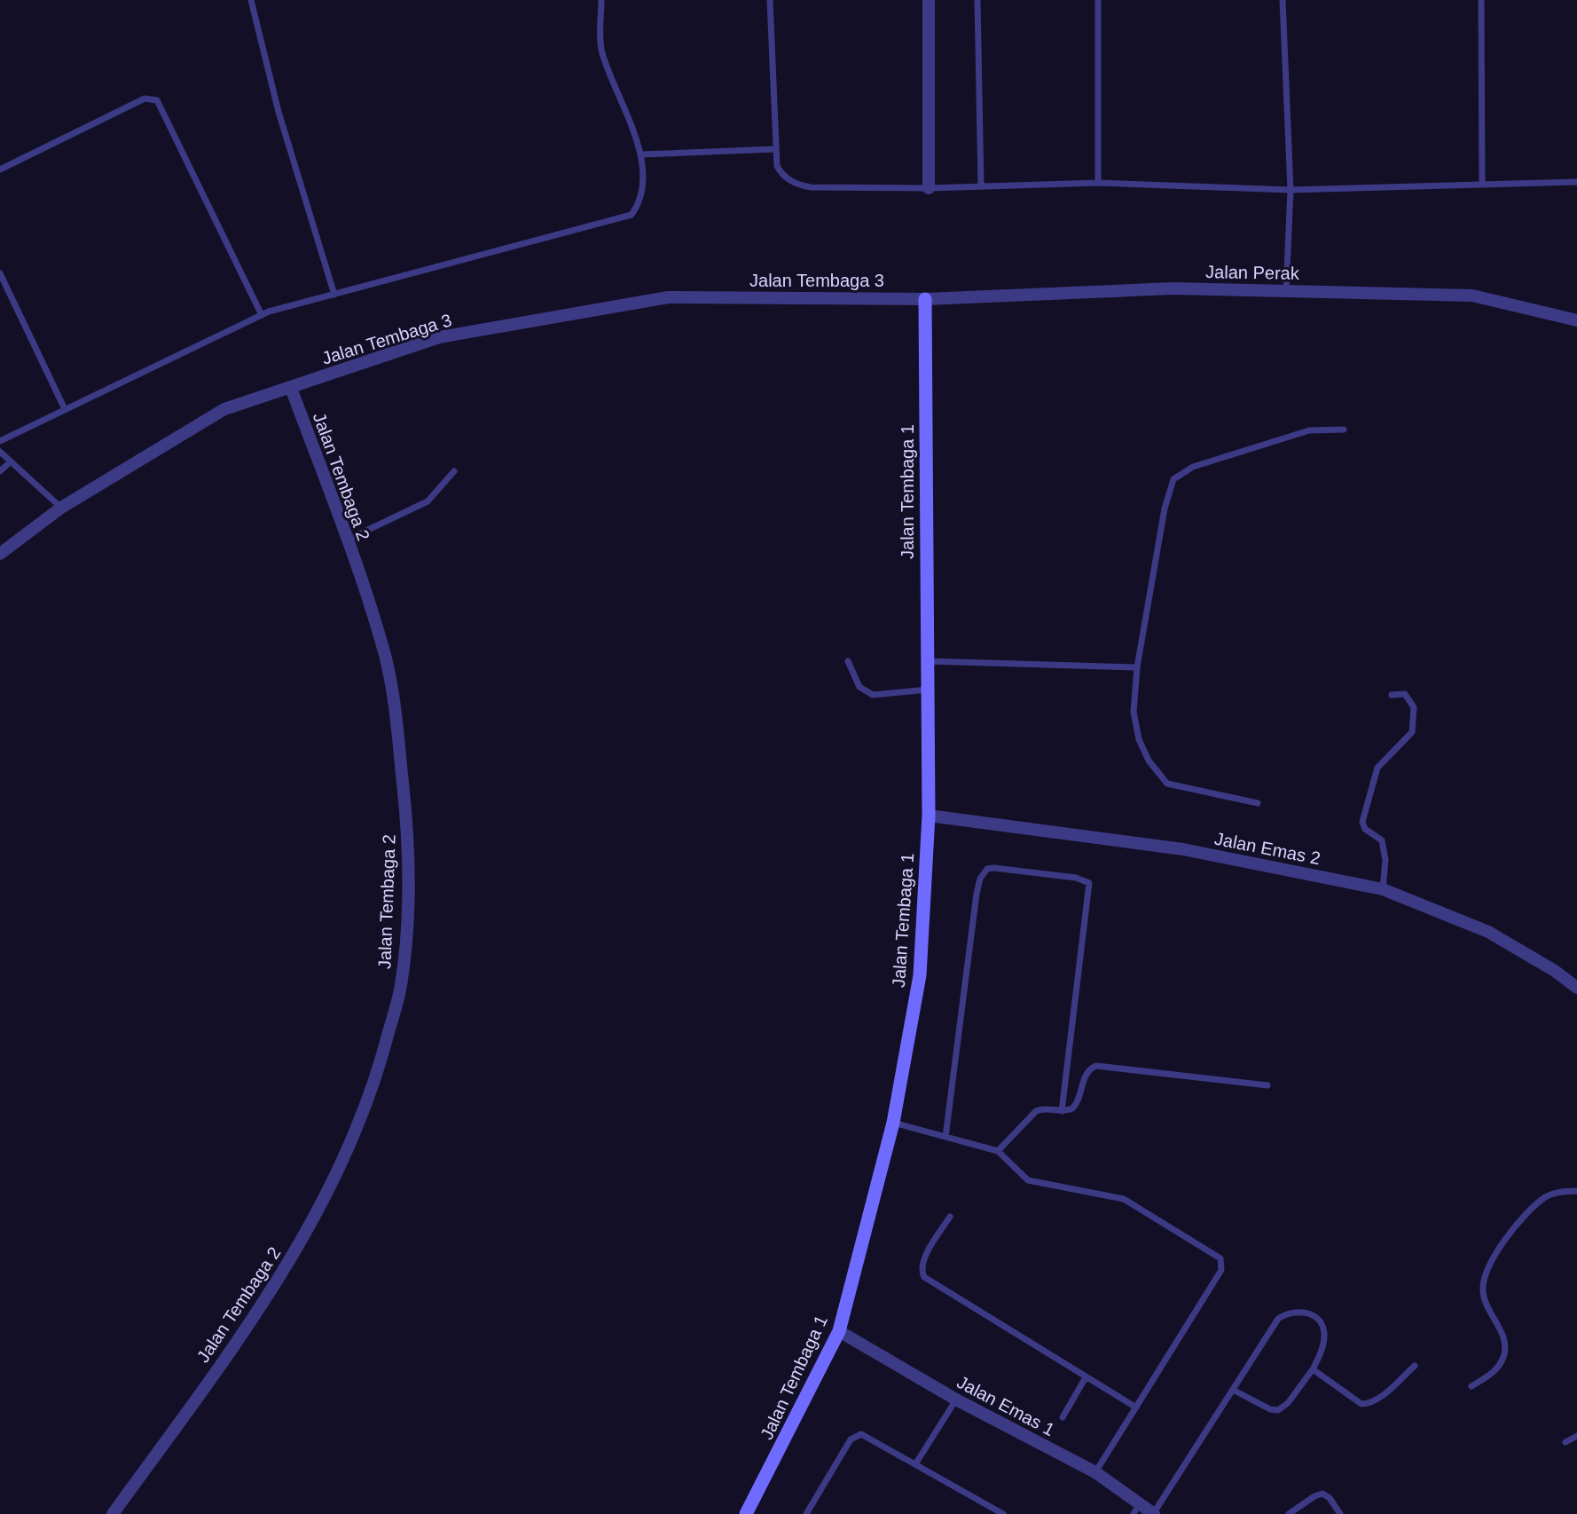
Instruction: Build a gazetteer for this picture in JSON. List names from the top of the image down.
{
  "streets": {
    "street": [
      "Jalan Perak",
      "Jalan Tembaga 3",
      "Jalan Tembaga 2",
      "Jalan Tembaga 1",
      "Jalan Emas 2",
      "Jalan Emas 1"
    ]
  },
  "crossings": [
    ["Jalan Perak", "Jalan Tembaga 3"],
    ["Jalan Perak", "Jalan Tembaga 1"],
    ["Jalan Tembaga 3", "Jalan Tembaga 2"],
    ["Jalan Tembaga 3", "Jalan Tembaga 1"],
    ["Jalan Tembaga 1", "Jalan Emas 2"],
    ["Jalan Tembaga 1", "Jalan Emas 1"]
  ]
}
